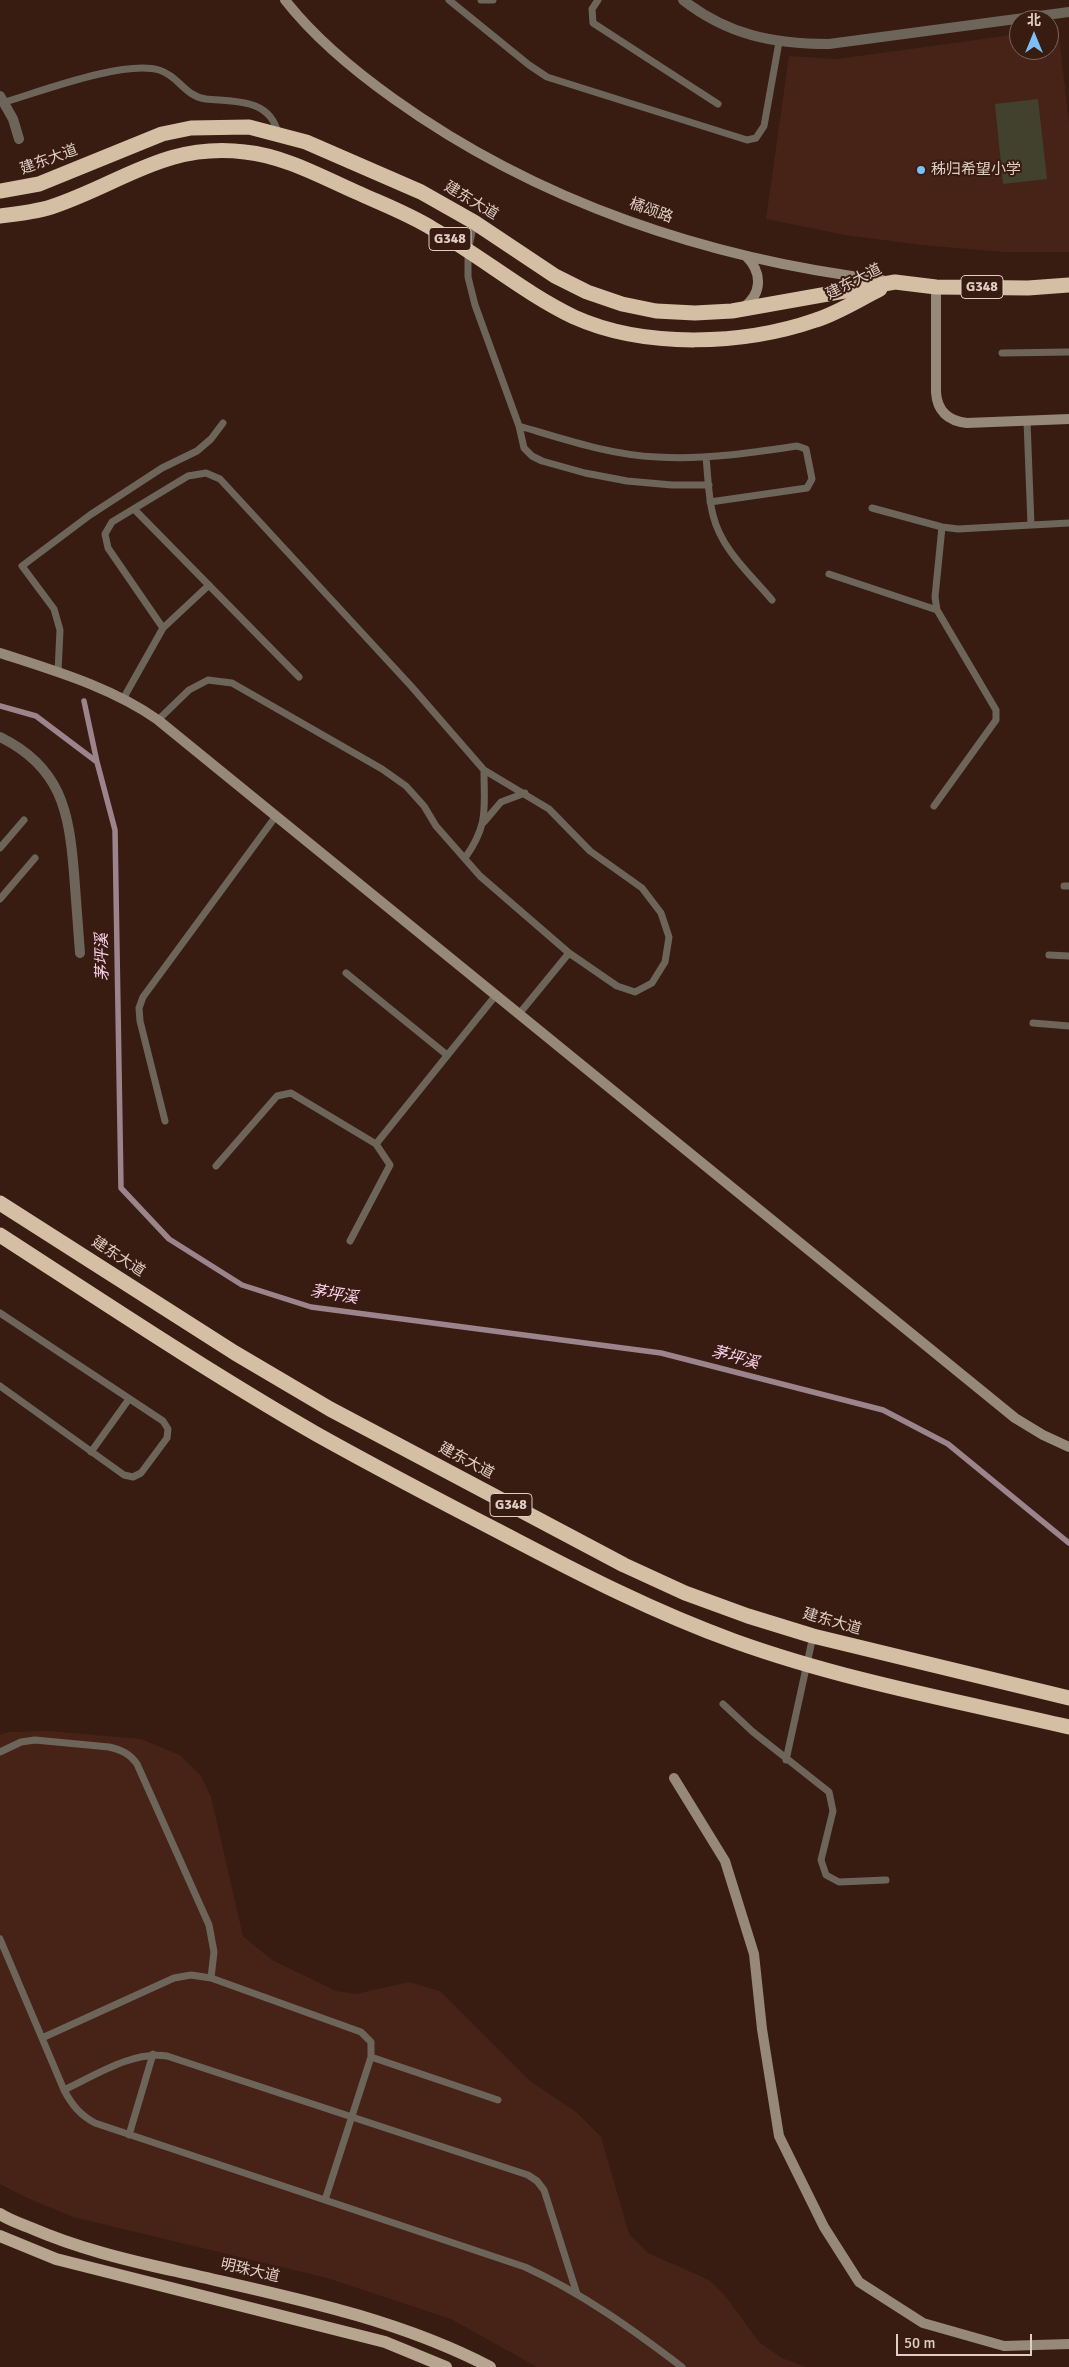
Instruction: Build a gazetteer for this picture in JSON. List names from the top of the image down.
{
  "streets": {
    "highway": ["建东大道", "橘颂路", "G348"],
    "main road": ["明珠大道"]
  },
  "crossings": [
    ["建东大道", "橘颂路"]
  ],
  "water": ["茅坪溪"],
  "places": ["秭归希望小学"],
  "scale_bar": "50 m",
  "north": "top"
}
